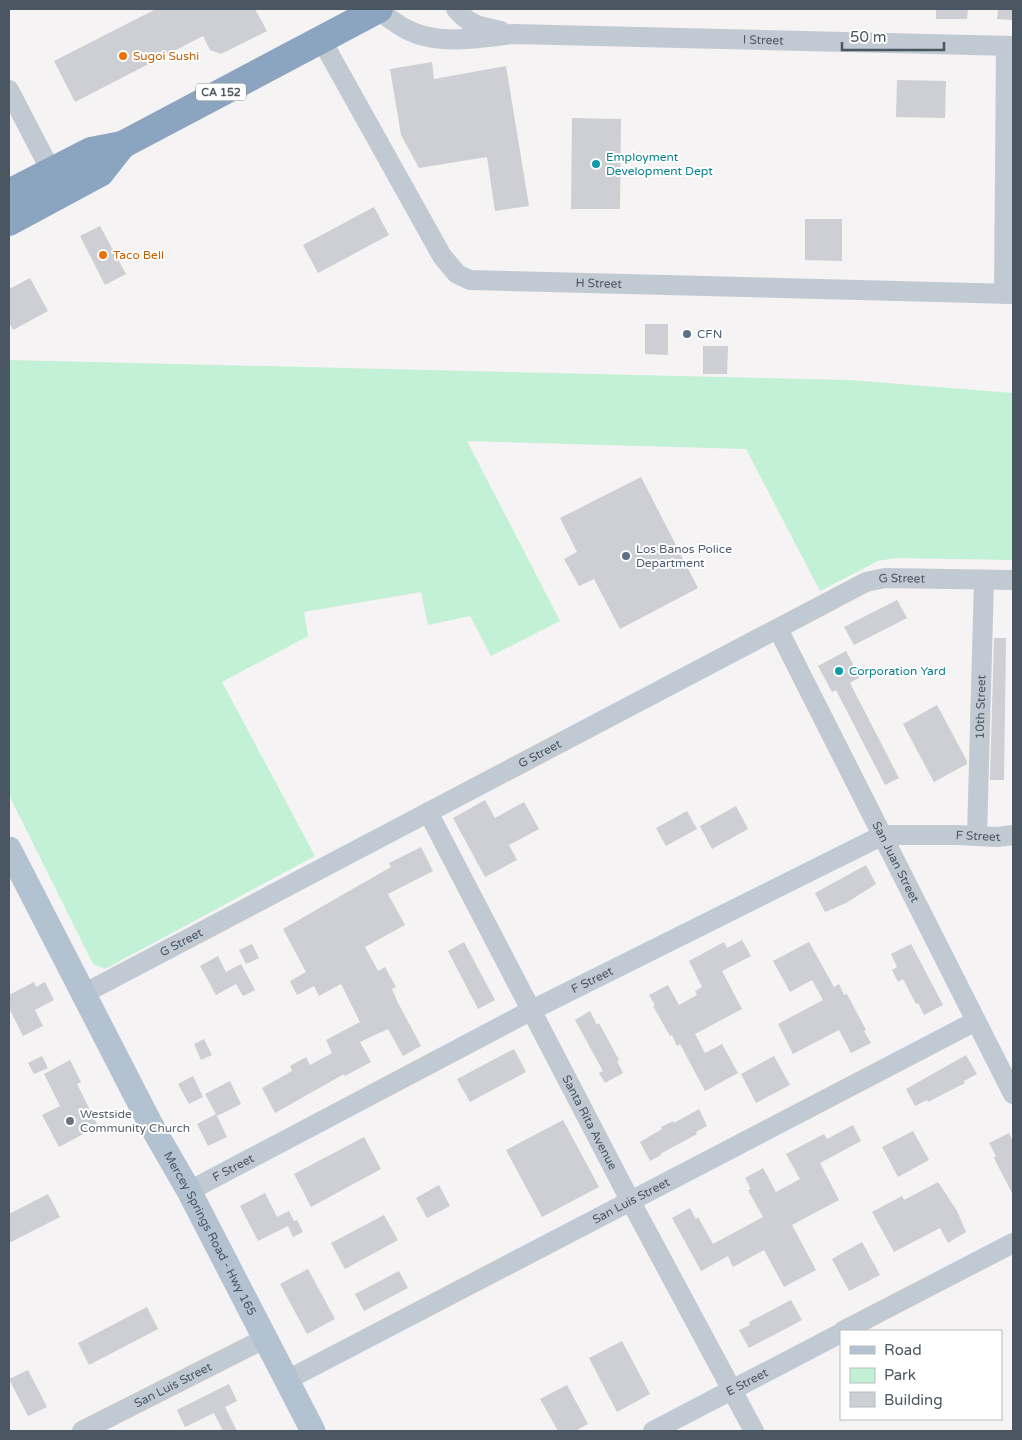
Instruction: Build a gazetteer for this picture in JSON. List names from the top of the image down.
{
  "streets": {
    "highway": ["CA 152"],
    "main road": ["Mercey Springs Road - Hwy 165"],
    "street": [
      "I Street",
      "H Street",
      "G Street",
      "10th Street",
      "F Street",
      "San Juan Street",
      "Santa Rita Avenue",
      "San Luis Street",
      "E Street"
    ]
  },
  "crossings": [
    ["I Street", "CA 152"],
    ["CA 152", "H Street"],
    ["G Street", "10th Street"],
    ["G Street", "San Juan Street"],
    ["G Street", "Santa Rita Avenue"],
    ["G Street", "Mercey Springs Road - Hwy 165"],
    ["10th Street", "F Street"],
    ["F Street", "San Juan Street"],
    ["F Street", "Santa Rita Avenue"],
    ["F Street", "Mercey Springs Road - Hwy 165"],
    ["San Juan Street", "San Luis Street"],
    ["Santa Rita Avenue", "San Luis Street"],
    ["Santa Rita Avenue", "E Street"],
    ["San Luis Street", "Mercey Springs Road - Hwy 165"]
  ],
  "places": [
    "Sugoi Sushi",
    "Employment Development Dept",
    "Taco Bell",
    "CFN",
    "Los Banos Police Department",
    "Corporation Yard",
    "Westside Community Church"
  ],
  "legend": ["Road", "Park", "Building"],
  "scale_bar": "50 m"
}
